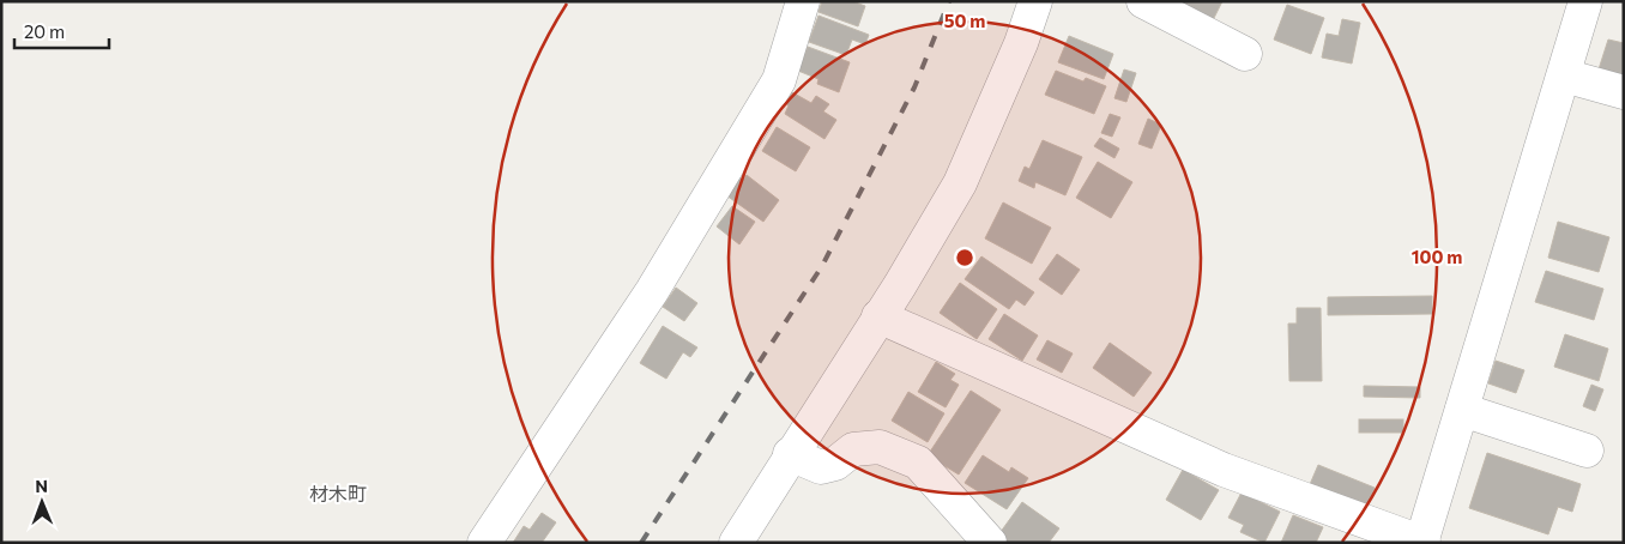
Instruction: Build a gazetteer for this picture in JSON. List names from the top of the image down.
{
  "districts": ["材木町"],
  "scale_bar": "20 m",
  "north": "top",
  "rings": ["50 m", "100 m"]
}
